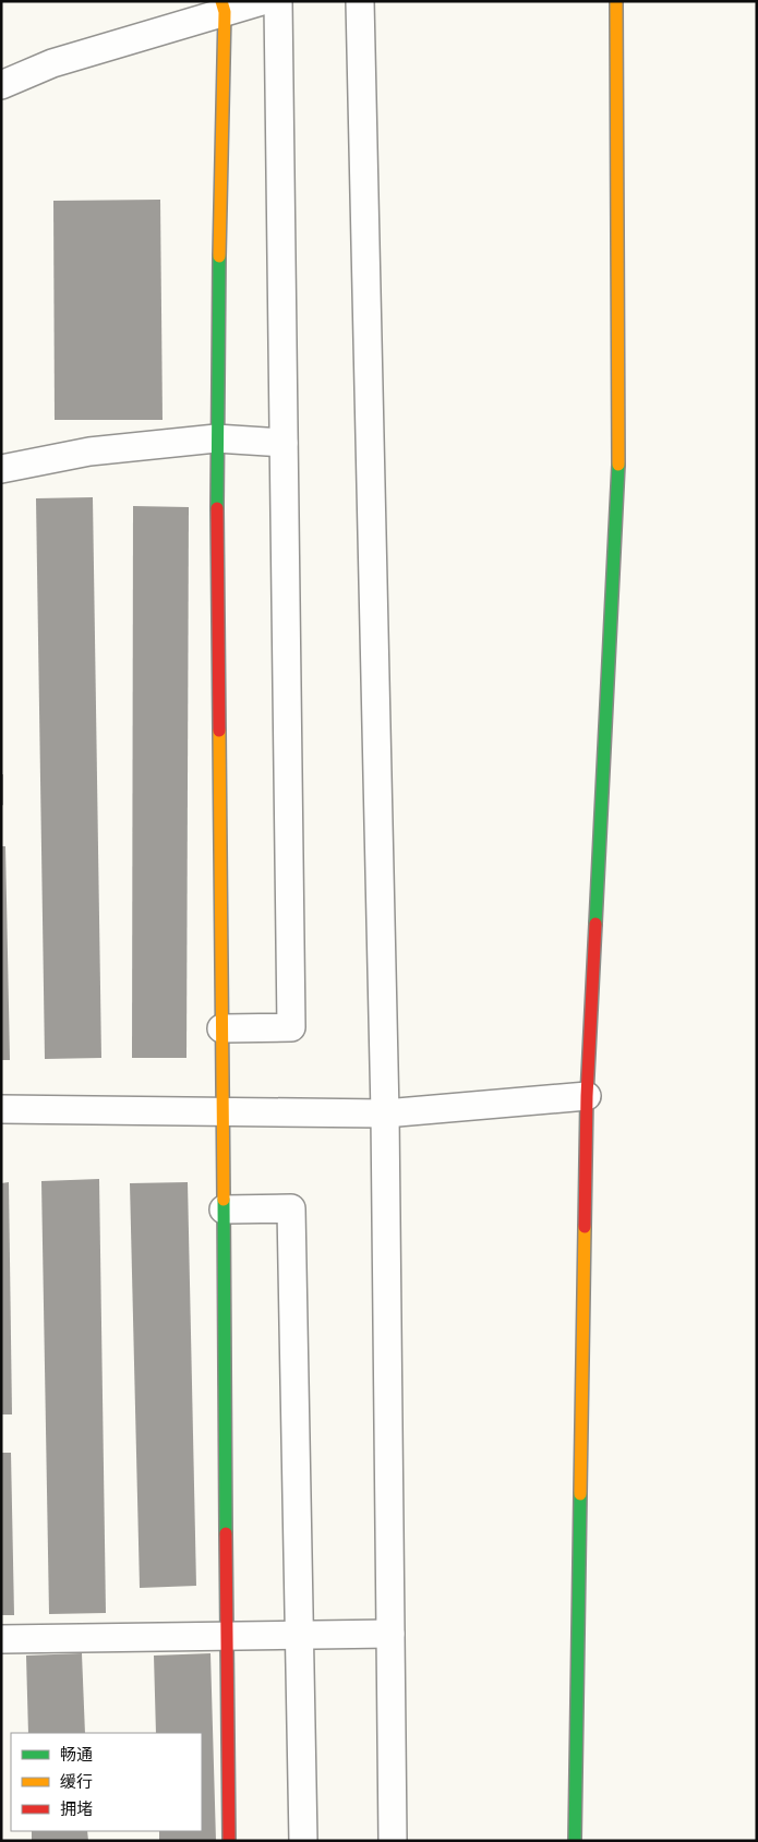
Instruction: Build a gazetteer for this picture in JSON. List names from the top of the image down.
{
  "legend": ["畅通", "缓行", "拥堵"]
}
